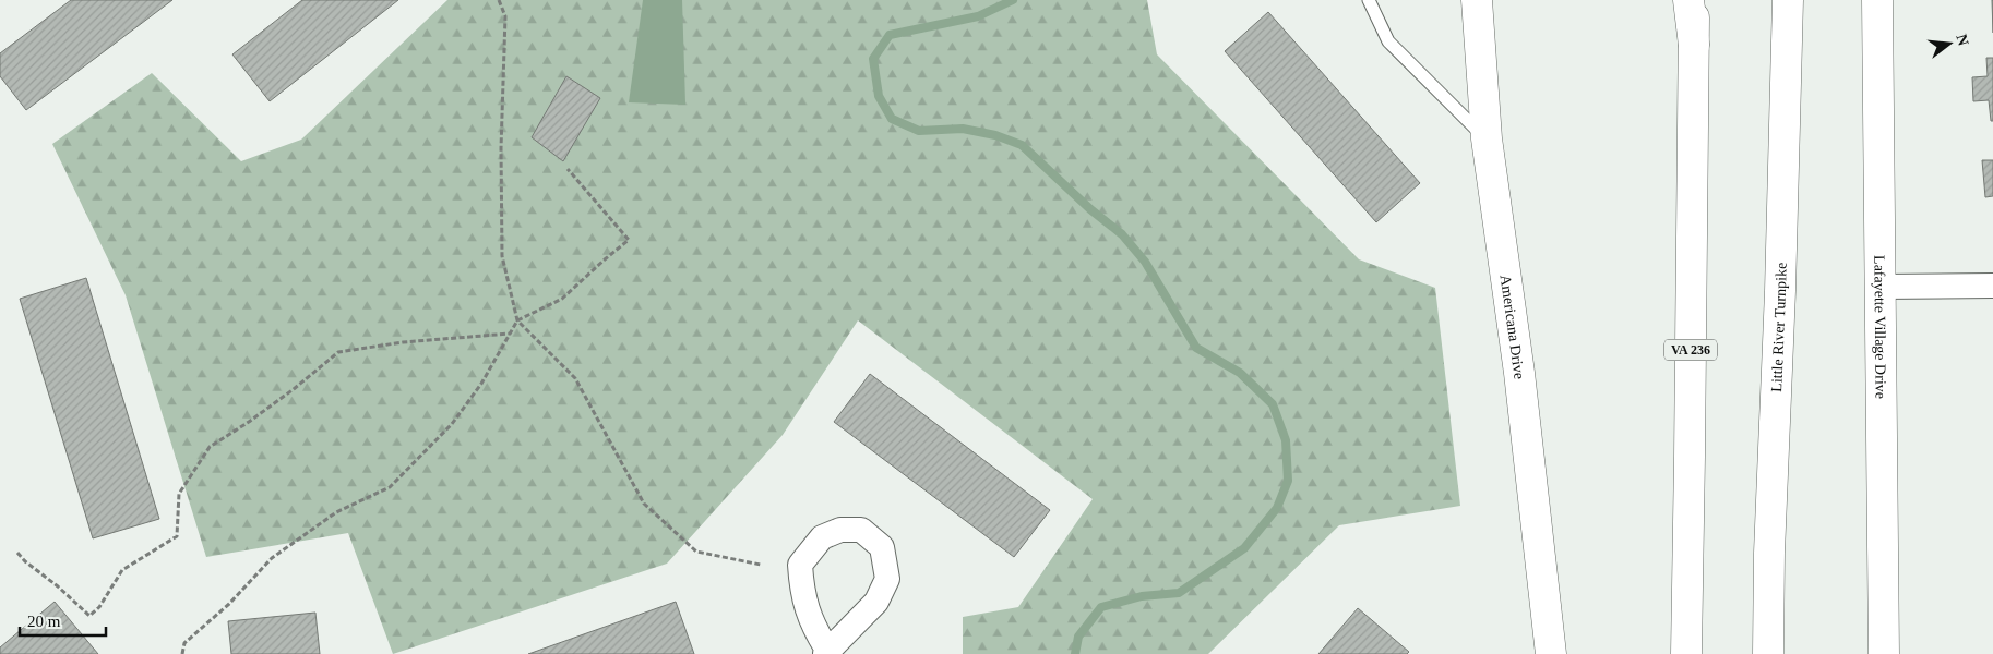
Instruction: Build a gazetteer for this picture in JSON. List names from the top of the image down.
{
  "streets": {
    "main road": [
      "Americana Drive",
      "Little River Turnpike",
      "Lafayette Village Drive",
      "VA 236"
    ]
  },
  "scale_bar": "20 m",
  "north": "right"
}
